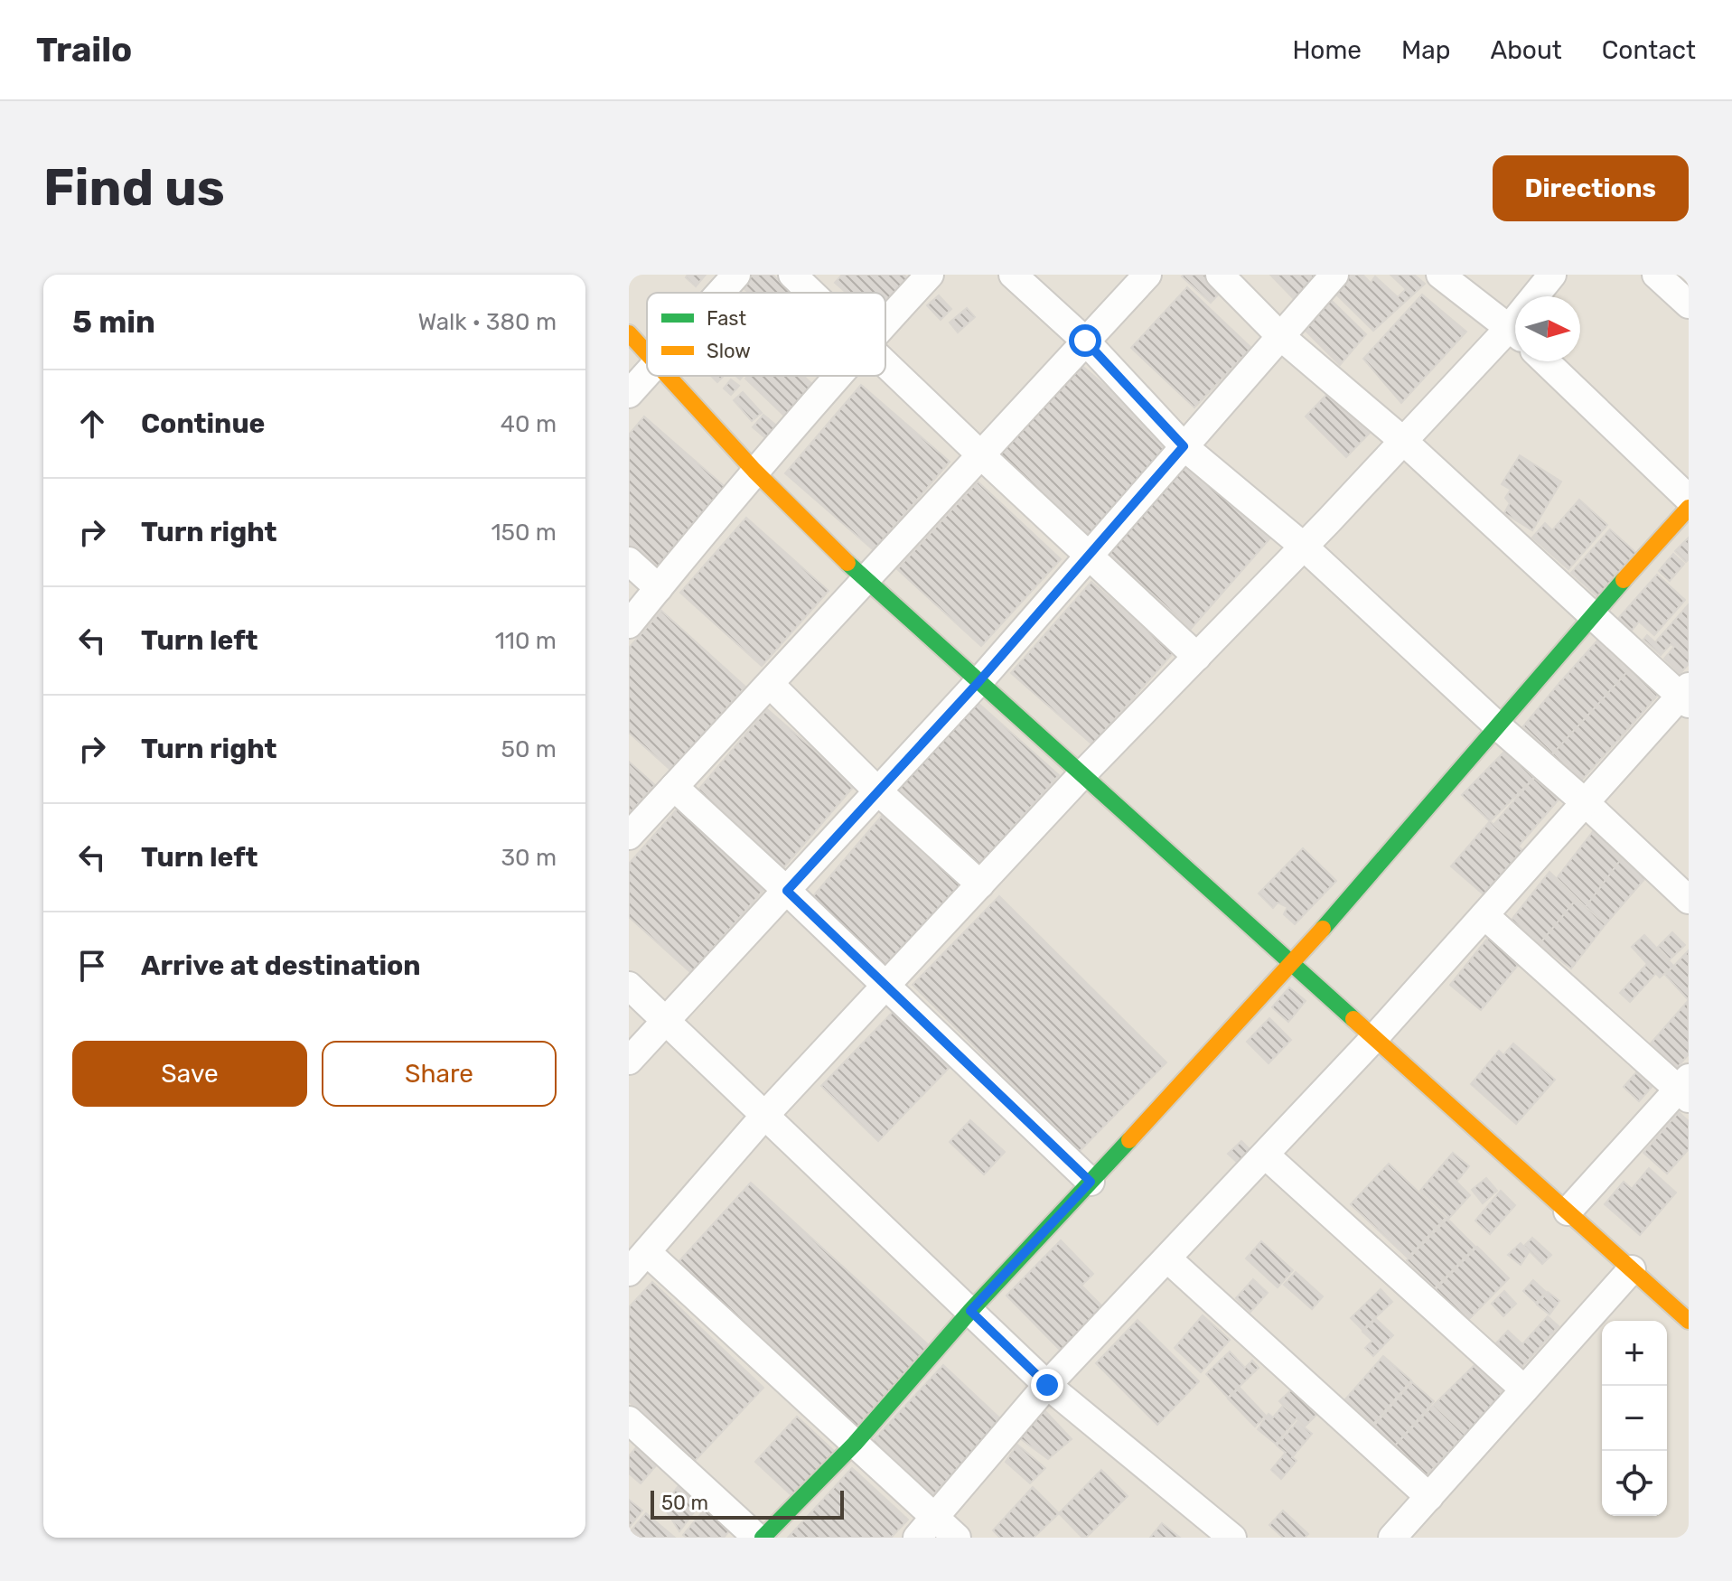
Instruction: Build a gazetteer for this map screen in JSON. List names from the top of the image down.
{
  "legend": ["Fast", "Slow"],
  "scale_bar": "50 m",
  "north": "right",
  "page": {
    "header": "Trailo",
    "nav": [
      "Home",
      "Map",
      "About",
      "Contact"
    ],
    "buttons": [
      "Directions",
      ["Save", "Share"]
    ],
    "title": "Find us",
    "heading": ["5 min", "Walk · 380 m"],
    "list": [
      ["Continue", "40 m"],
      ["Turn right", "150 m"],
      ["Turn left", "110 m"],
      ["Turn right", "50 m"],
      ["Turn left", "30 m"],
      "Arrive at destination"
    ],
    "map_buttons": ["+", "−"],
    "scale": "50 m"
  }
}
